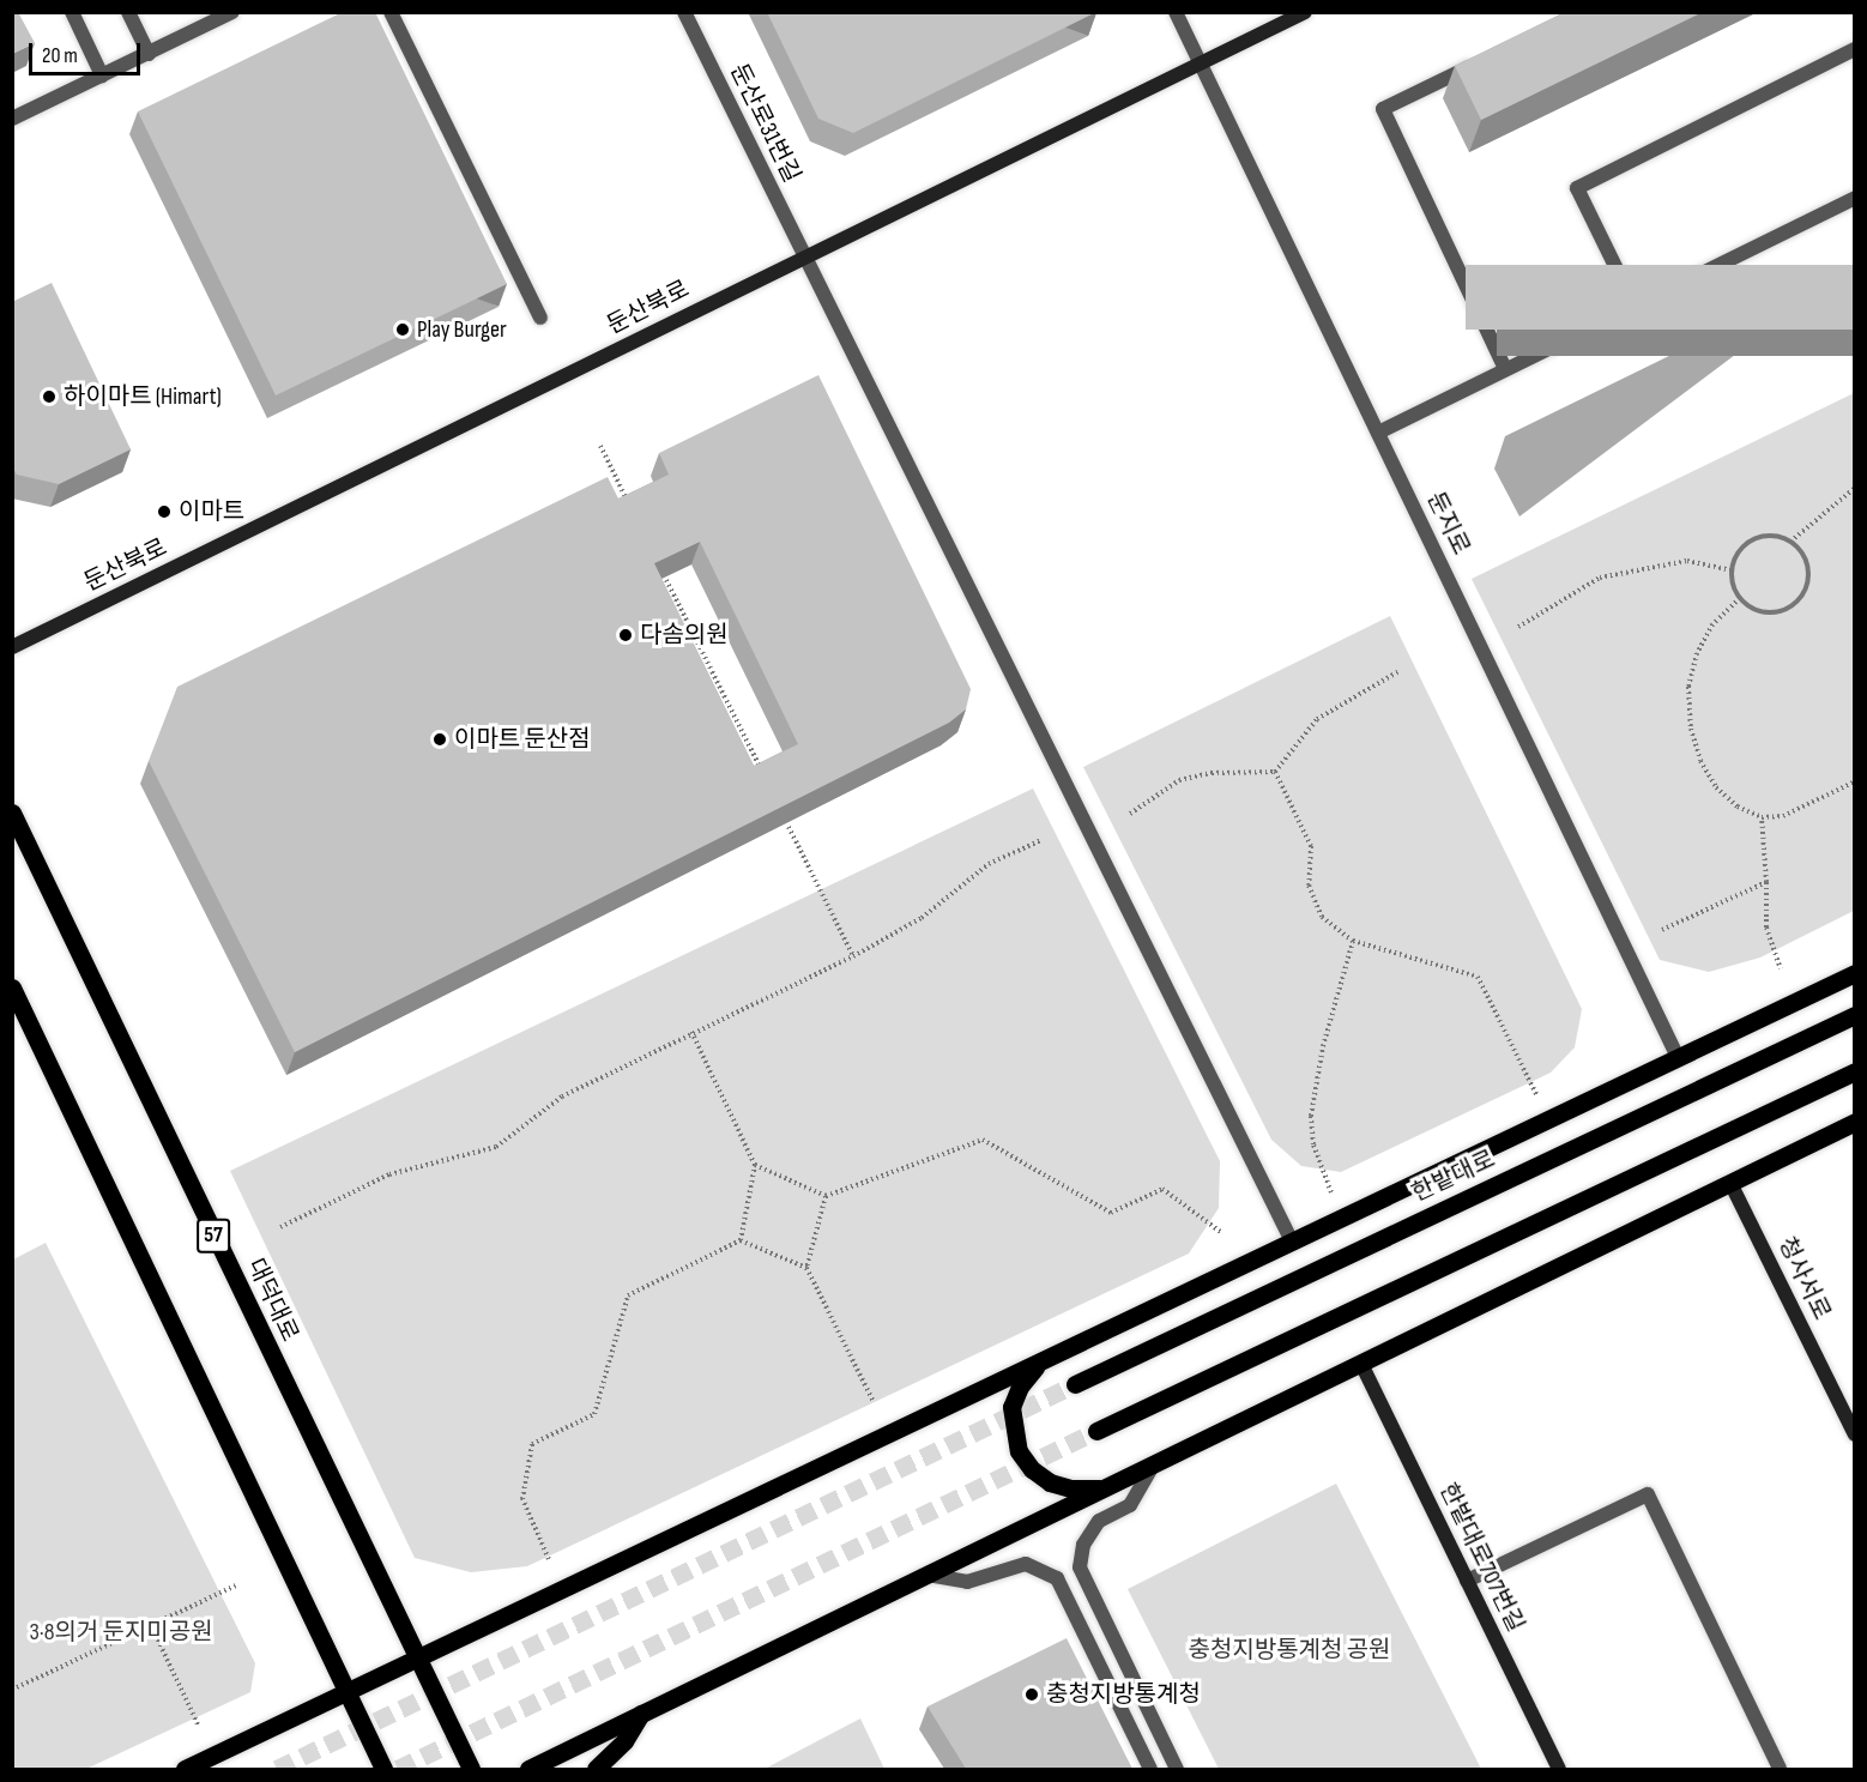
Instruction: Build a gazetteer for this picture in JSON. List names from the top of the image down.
{
  "streets": {
    "main road": ["한밭대로", "57", "대덕대로"],
    "street": [
      "둔산로31번길",
      "둔산북로",
      "둔지로",
      "청사서로",
      "한밭대로707번길"
    ]
  },
  "crossings": [
    ["둔산로31번길", "둔산북로"],
    ["둔산북로", "둔지로"]
  ],
  "parks": ["3·8의거 둔지미공원", "충청지방통계청 공원"],
  "places": [
    "Play Burger",
    "하이마트 (Himart)",
    "이마트",
    "다솜의원",
    "이마트 둔산점",
    "충청지방통계청"
  ],
  "scale_bar": "20 m"
}
